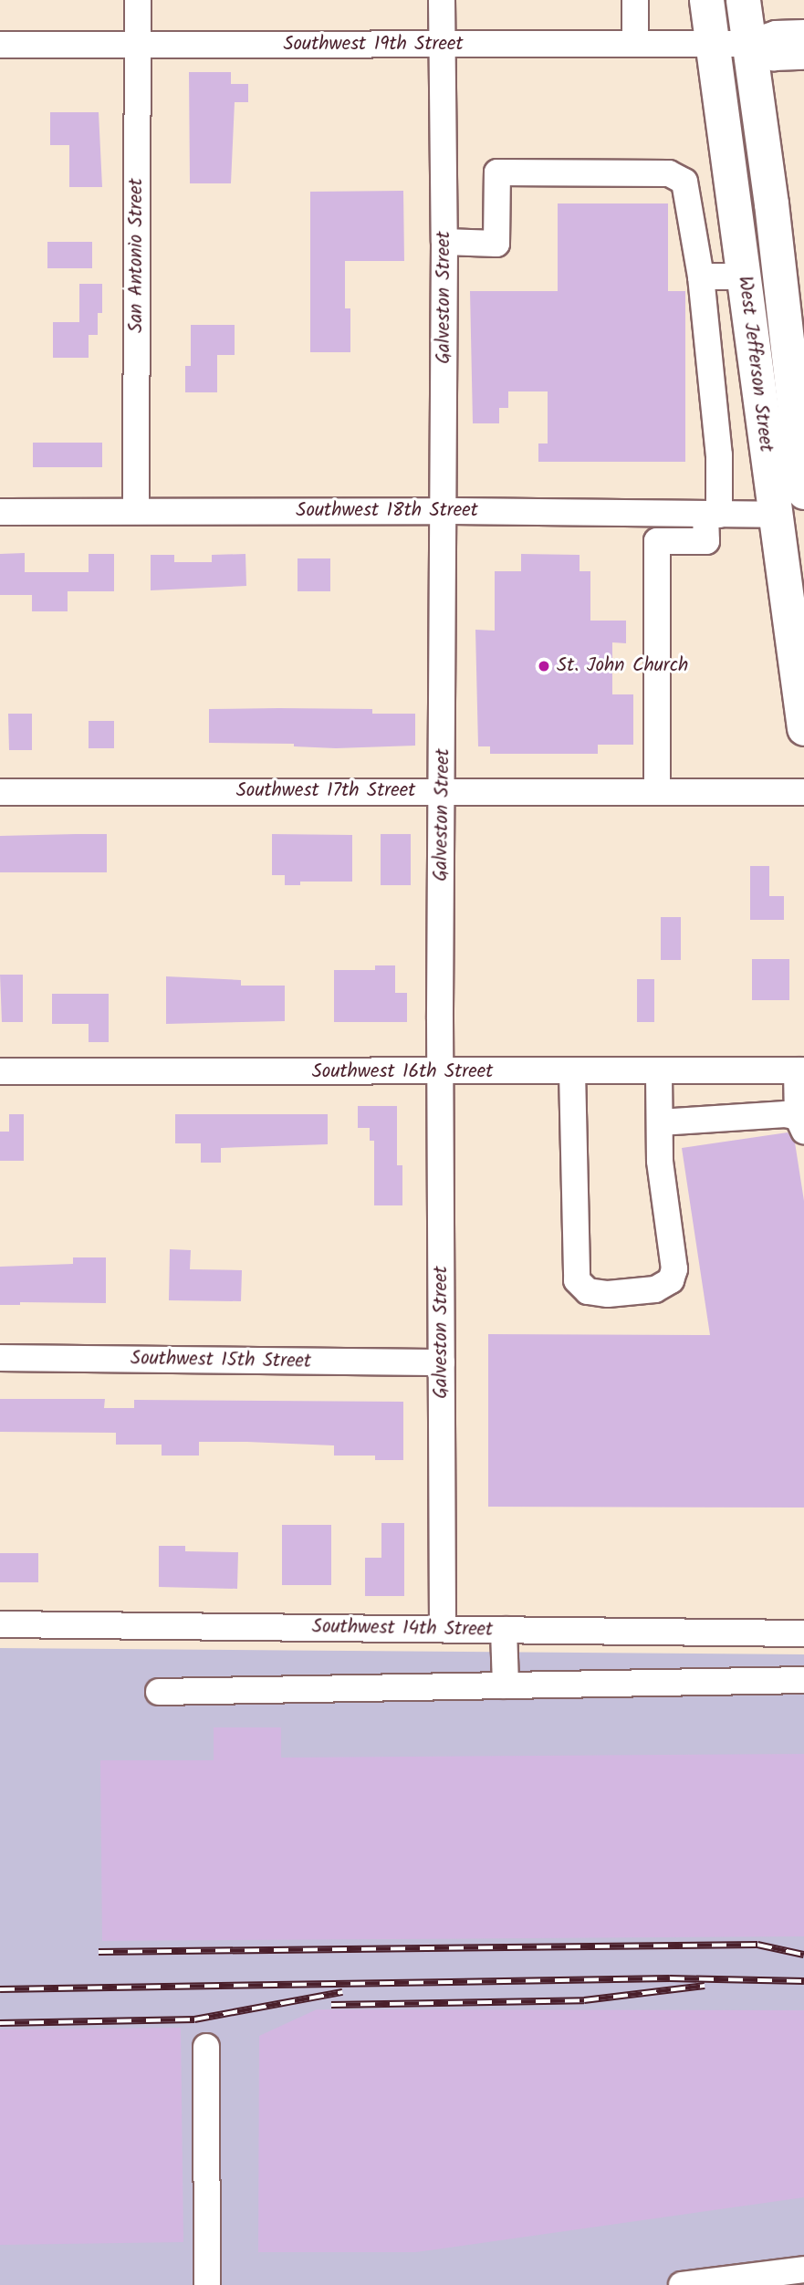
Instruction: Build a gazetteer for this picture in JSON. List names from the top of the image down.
{
  "streets": {
    "main road": ["West Jefferson Street"],
    "street": [
      "Southwest 19th Street",
      "San Antonio Street",
      "Galveston Street",
      "Southwest 18th Street",
      "Southwest 17th Street",
      "Southwest 16th Street",
      "Southwest 15th Street",
      "Southwest 14th Street"
    ]
  },
  "crossings": [
    ["Southwest 19th Street", "San Antonio Street"],
    ["Southwest 19th Street", "Galveston Street"],
    ["Southwest 19th Street", "West Jefferson Street"],
    ["San Antonio Street", "Southwest 18th Street"],
    ["Galveston Street", "Southwest 18th Street"],
    ["Galveston Street", "Southwest 17th Street"],
    ["Galveston Street", "Southwest 16th Street"],
    ["Galveston Street", "Southwest 15th Street"],
    ["Galveston Street", "Southwest 14th Street"],
    ["West Jefferson Street", "Southwest 18th Street"]
  ],
  "places": ["St. John Church"]
}
